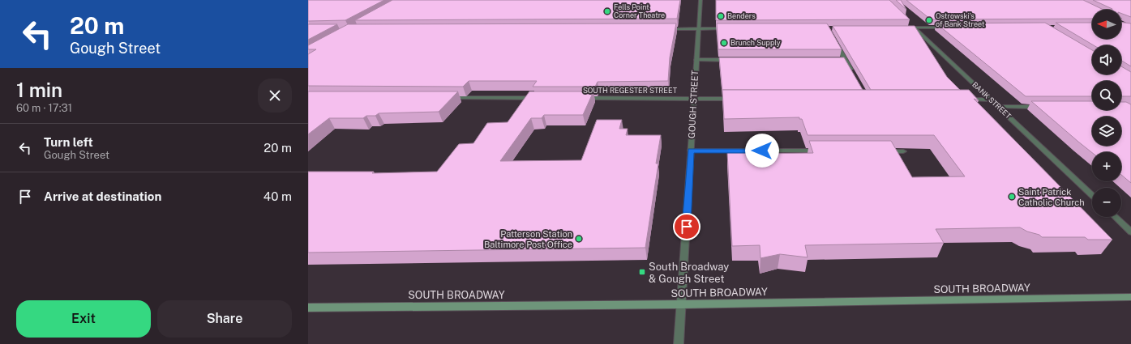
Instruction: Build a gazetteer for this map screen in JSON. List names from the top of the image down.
{
  "streets": {
    "main road": ["SOUTH BROADWAY"],
    "street": ["SOUTH REGESTER STREET", "BANK STREET", "GOUGH STREET"]
  },
  "crossings": [
    ["SOUTH REGESTER STREET", "GOUGH STREET"],
    ["GOUGH STREET", "SOUTH BROADWAY"]
  ],
  "places": {
    "other": [
      "Fells Point Corner Theatre",
      "Benders",
      "Ostrowski's of Bank Street",
      "Brunch Supply",
      "Saint Patrick Catholic Church",
      "Patterson Station Baltimore Post Office"
    ],
    "transit": ["South Broadway & Gough Street"]
  },
  "north": "left",
  "page": {
    "turn": ["20 m", "Gough Street"],
    "map_buttons": ["+", "−"],
    "heading": ["1 min", "60 m · 17:31"],
    "list": [
      {
        "name": "Turn left",
        "note": "Gough Street",
        "value": "20 m"
      },
      {
        "name": "Arrive at destination",
        "value": "40 m"
      }
    ],
    "buttons": ["Exit", "Share"]
  }
}
